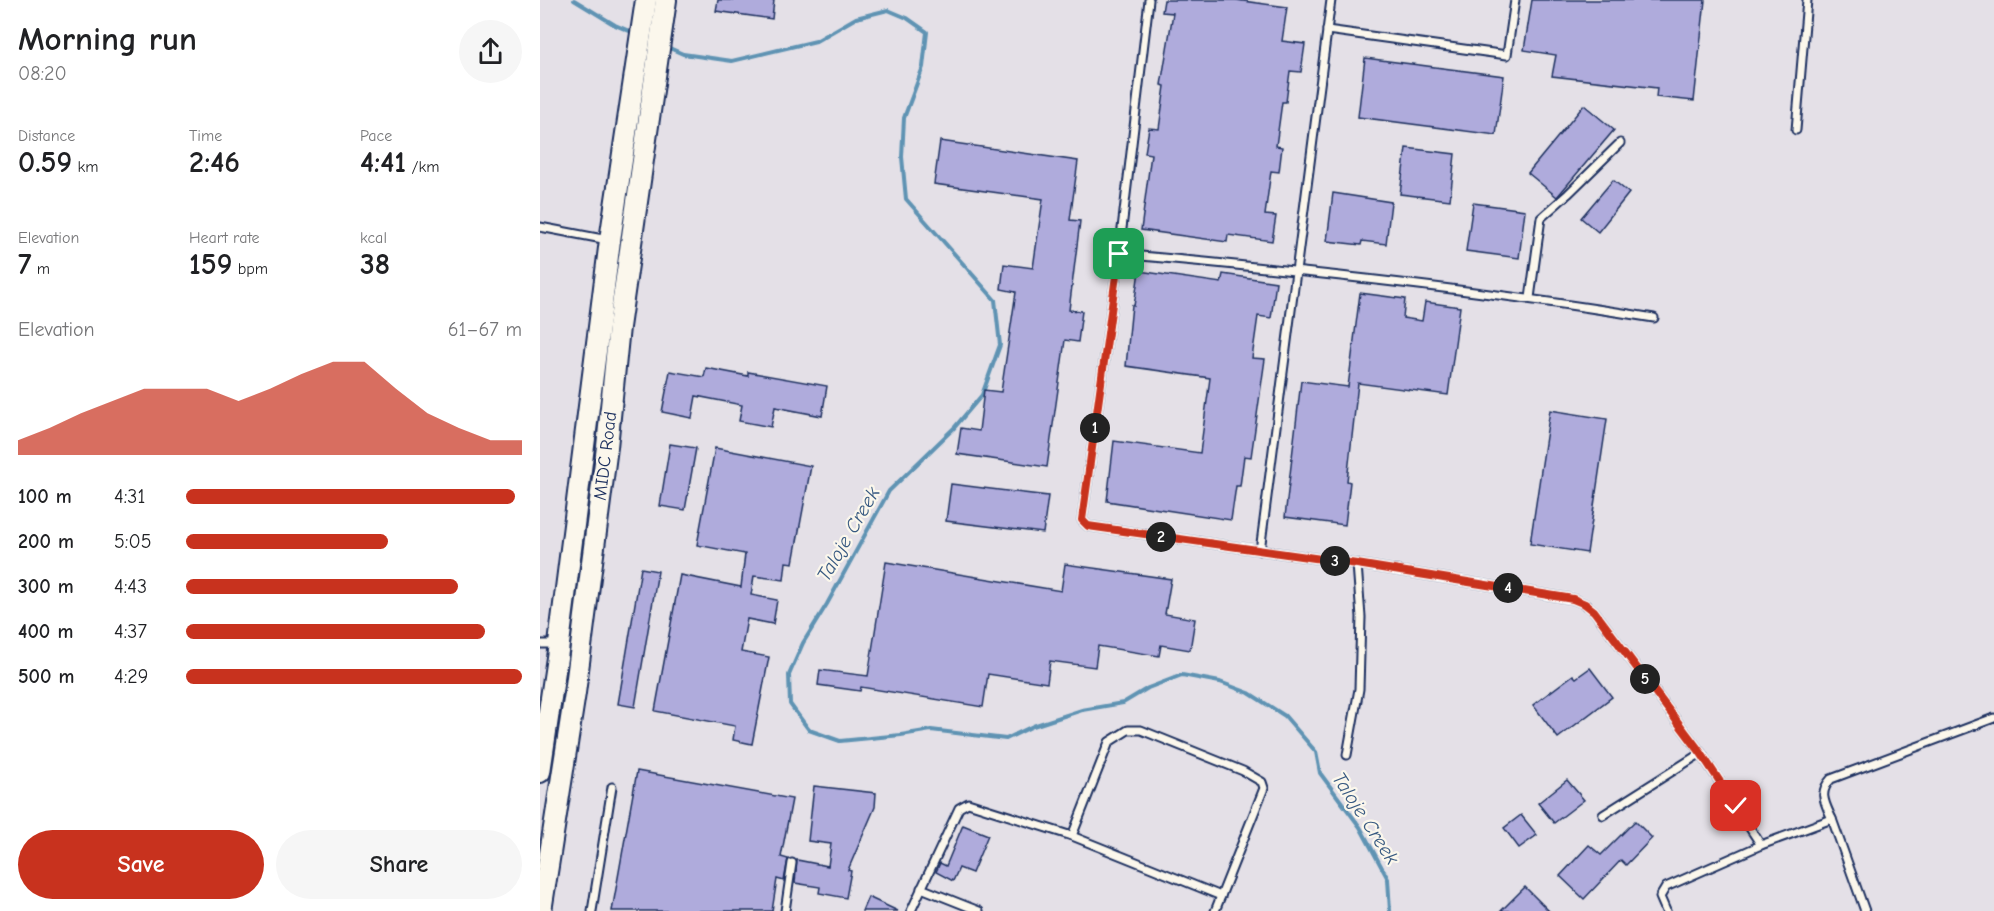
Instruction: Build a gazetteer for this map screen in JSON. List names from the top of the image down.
{
  "streets": {
    "main road": ["MIDC Road"]
  },
  "water": ["Taloje Creek"],
  "page": {
    "heading": ["Morning run", "08:20"],
    "stats": [
      ["Distance", "0.59 km"],
      ["Time", "2:46"],
      ["Pace", "4:41 /km"],
      ["Elevation", "7 m"],
      ["Heart rate", "159 bpm"],
      ["kcal", "38"]
    ],
    "chart": ["Elevation", "61–67 m"],
    "pins": [
      "1",
      "2",
      "3",
      "4",
      "5"
    ],
    "list": [
      {
        "name": "100 m",
        "note": "4:31"
      },
      {
        "name": "200 m",
        "note": "5:05"
      },
      {
        "name": "300 m",
        "note": "4:43"
      },
      {
        "name": "400 m",
        "note": "4:37"
      },
      {
        "name": "500 m",
        "note": "4:29"
      }
    ],
    "buttons": ["Save", "Share"]
  }
}
